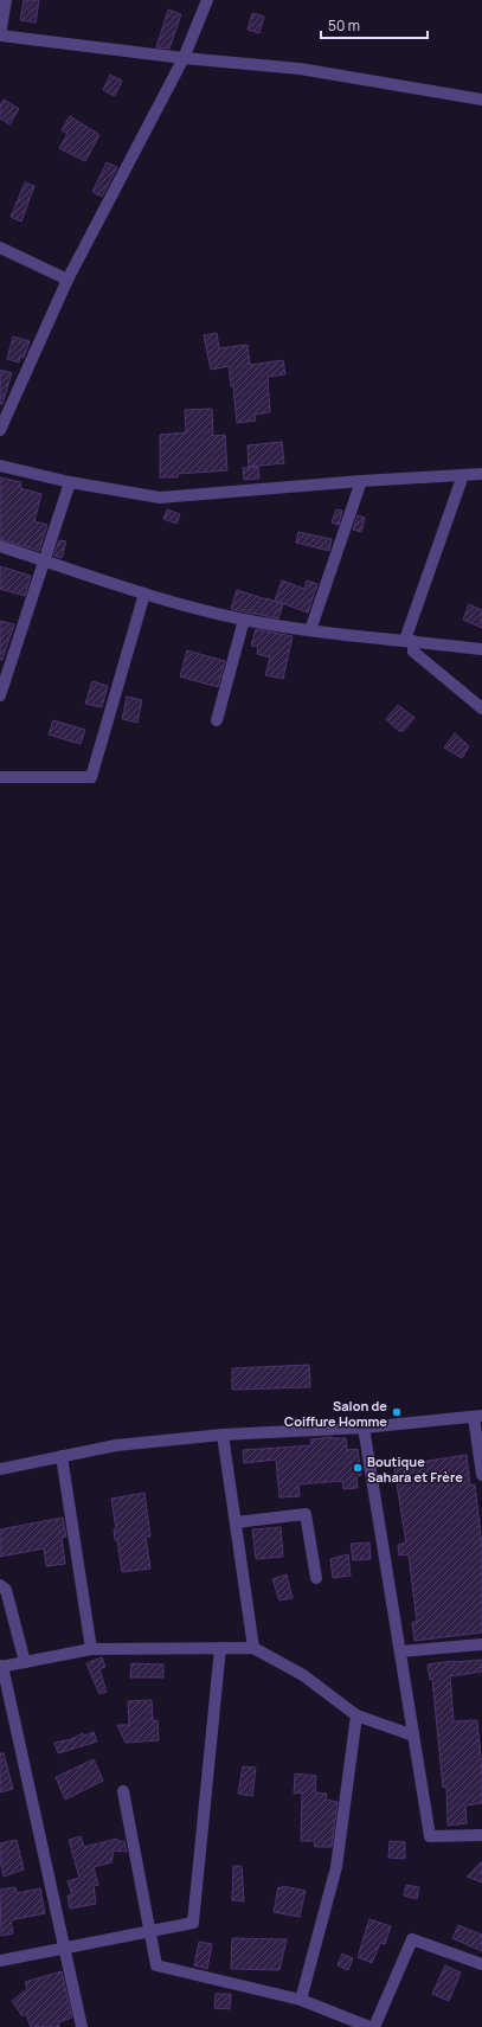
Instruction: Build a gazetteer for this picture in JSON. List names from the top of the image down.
{
  "places": ["Salon de Coiffure Homme", "Boutique Sahara et Frère"],
  "scale_bar": "50 m"
}
